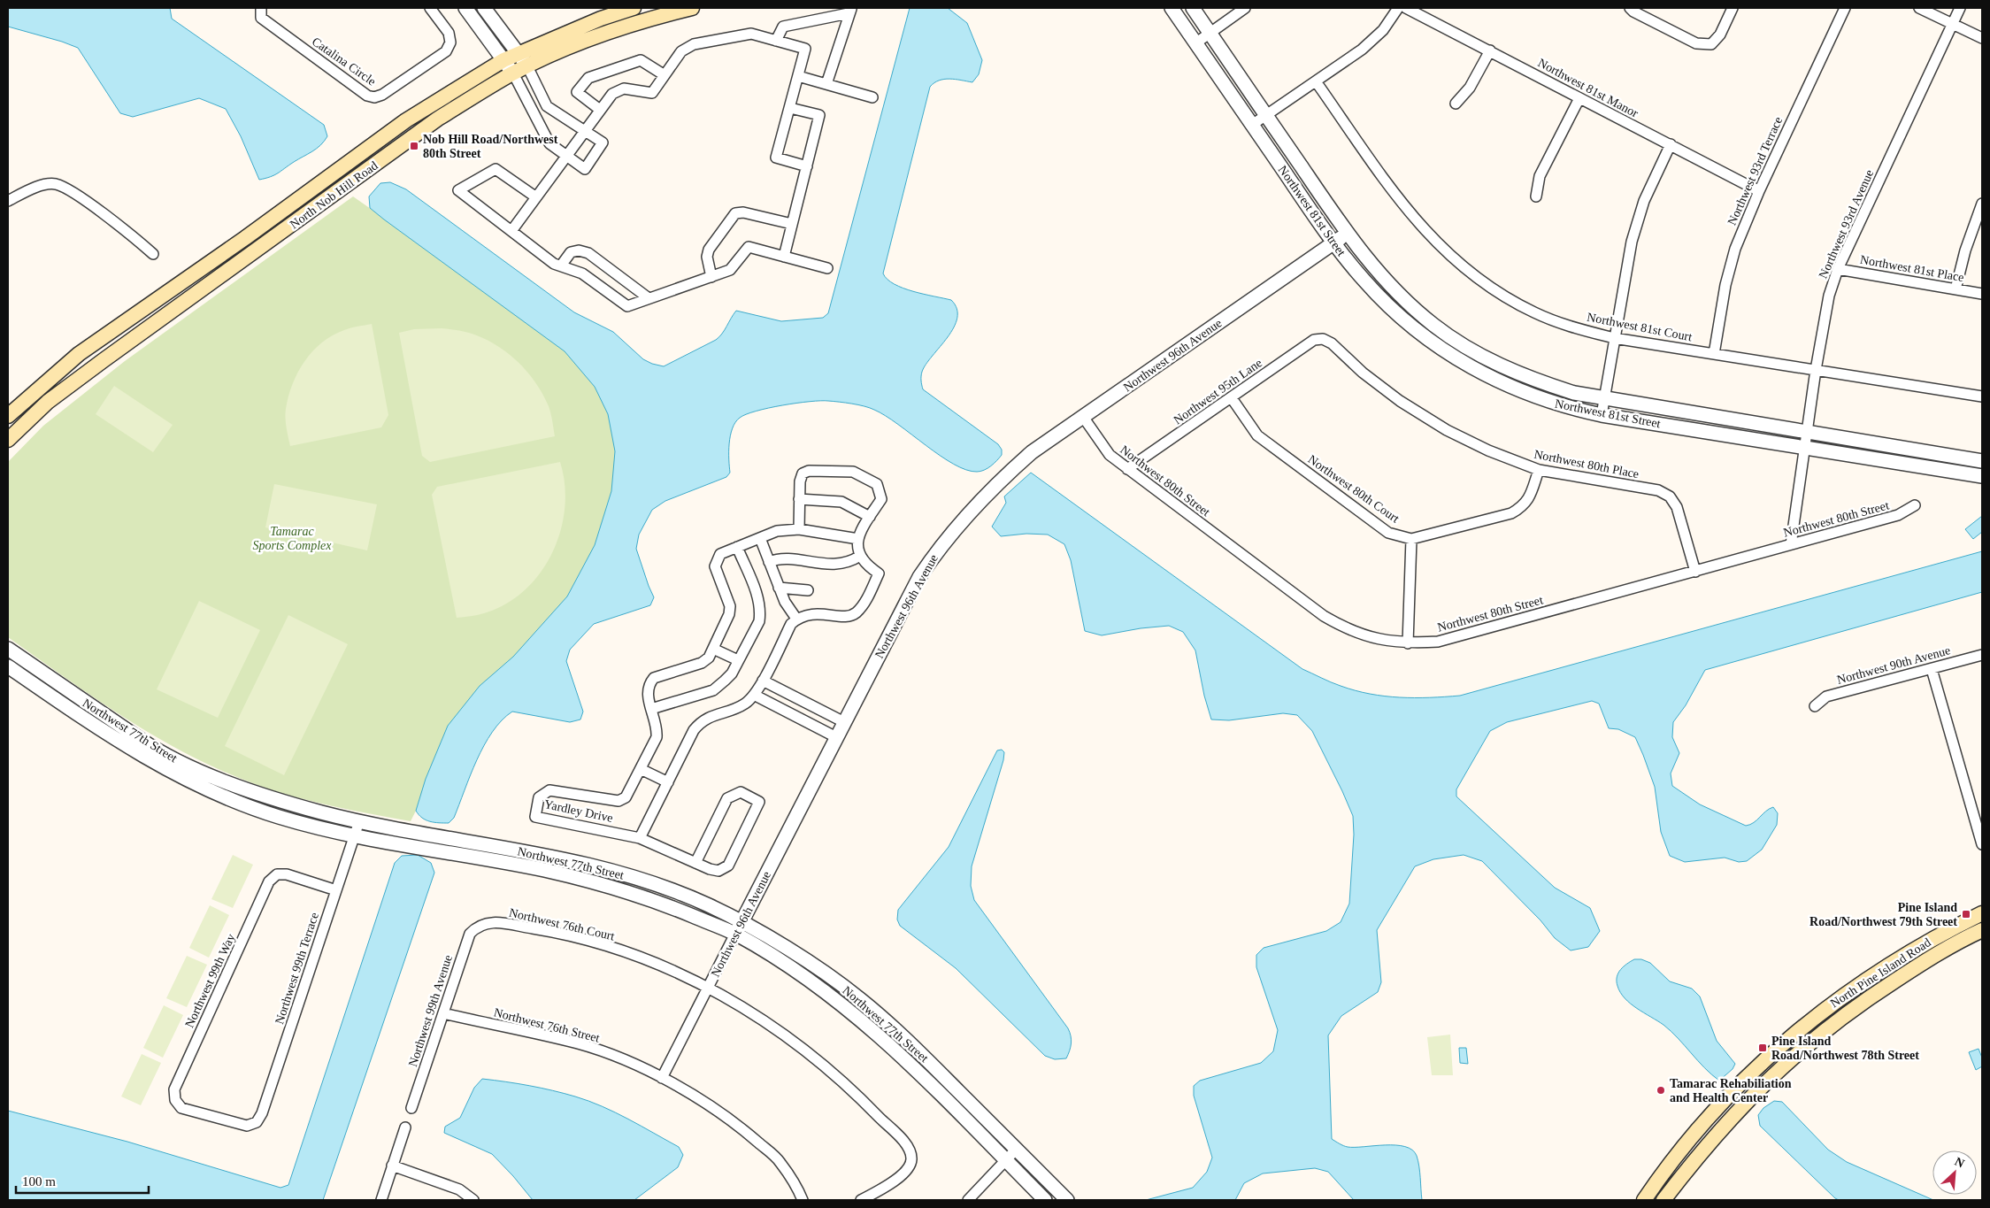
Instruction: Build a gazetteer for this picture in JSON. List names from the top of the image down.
{
  "streets": {
    "main road": ["North Nob Hill Road", "North Pine Island Road"],
    "street": [
      "Catalina Circle",
      "Northwest 81st Manor",
      "Northwest 93rd Terrace",
      "Northwest 81st Street",
      "Northwest 93rd Avenue",
      "Northwest 81st Place",
      "Northwest 81st Court",
      "Northwest 96th Avenue",
      "Northwest 95th Lane",
      "Northwest 80th Place",
      "Northwest 80th Street",
      "Northwest 80th Court",
      "Northwest 90th Avenue",
      "Northwest 77th Street",
      "Yardley Drive",
      "Northwest 76th Court",
      "Northwest 99th Terrace",
      "Northwest 99th Way",
      "Northwest 99th Avenue",
      "Northwest 76th Street"
    ]
  },
  "crossings": [
    ["Northwest 81st Manor", "Northwest 93rd Terrace"],
    ["Northwest 93rd Terrace", "Northwest 81st Court"],
    ["Northwest 81st Street", "Northwest 93rd Avenue"],
    ["Northwest 81st Street", "Northwest 96th Avenue"],
    ["Northwest 93rd Avenue", "Northwest 81st Place"],
    ["Northwest 93rd Avenue", "Northwest 81st Court"],
    ["Northwest 93rd Avenue", "Northwest 80th Street"],
    ["Northwest 96th Avenue", "Northwest 80th Street"],
    ["Northwest 96th Avenue", "Northwest 77th Street"],
    ["Northwest 96th Avenue", "Northwest 76th Court"],
    ["Northwest 96th Avenue", "Northwest 76th Street"],
    ["Northwest 95th Lane", "Northwest 80th Place"],
    ["Northwest 95th Lane", "Northwest 80th Street"],
    ["Northwest 95th Lane", "Northwest 80th Court"],
    ["Northwest 80th Place", "Northwest 80th Street"],
    ["Northwest 80th Place", "Northwest 80th Court"],
    ["Northwest 77th Street", "Northwest 99th Terrace"],
    ["Northwest 76th Court", "Northwest 99th Avenue"],
    ["Northwest 99th Terrace", "Northwest 99th Way"],
    ["Northwest 99th Avenue", "Northwest 76th Street"]
  ],
  "parks": ["Tamarac Sports Complex"],
  "places": {
    "transit": ["Nob Hill Road/Northwest 80th Street", "Pine Island Road/Northwest 79th Street", "Pine Island Road/Northwest 78th Street"],
    "other": ["Tamarac Rehabiliation and Health Center"]
  },
  "scale_bar": "100 m",
  "north": "top right"
}
